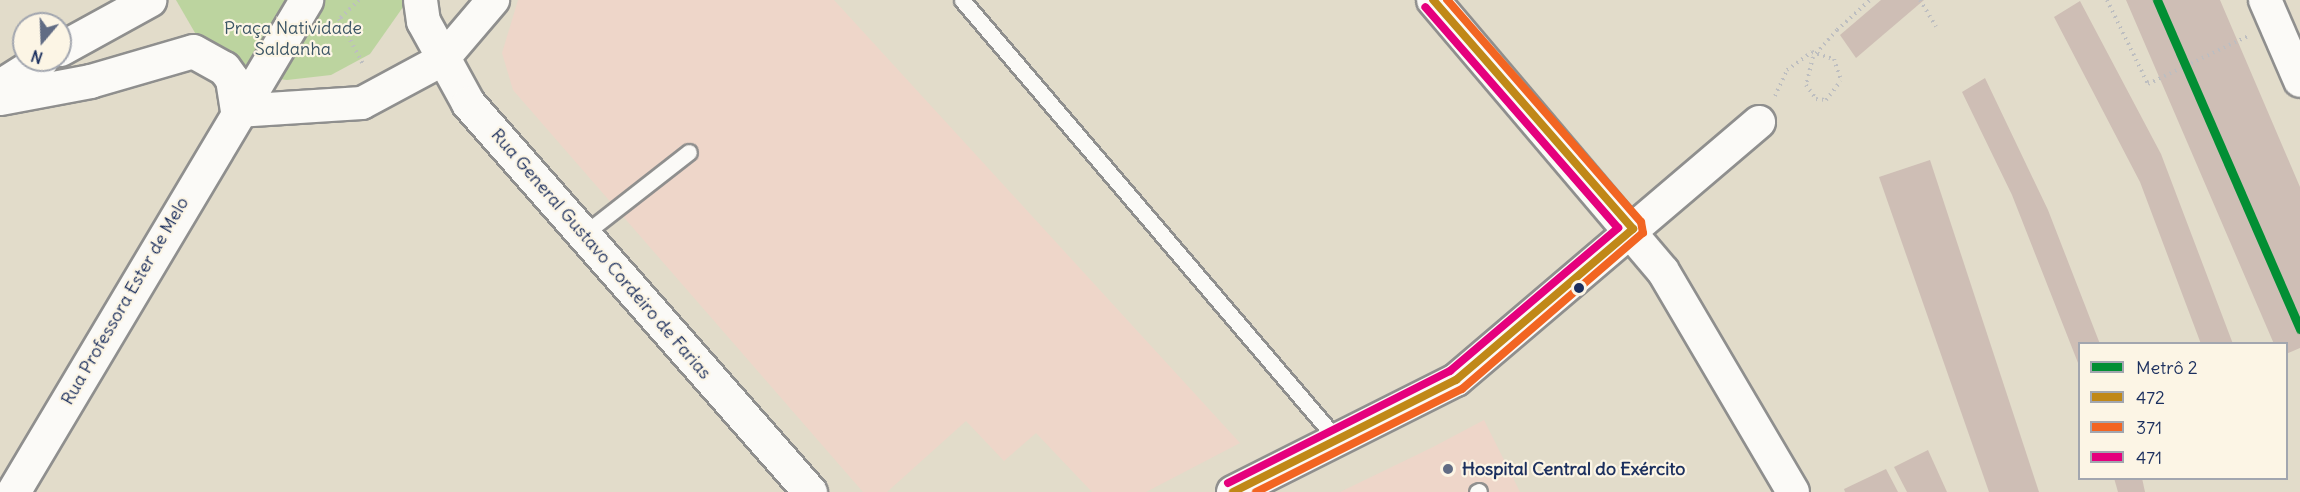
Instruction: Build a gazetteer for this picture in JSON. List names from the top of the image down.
{
  "streets": {
    "street": ["Rua General Gustavo Cordeiro de Farias", "Rua Professora Ester de Melo"]
  },
  "parks": ["Praça Natividade Saldanha"],
  "places": ["Hospital Central do Exército"],
  "lines": [
    "metro line 2",
    "transit line 472",
    "transit line 371",
    "transit line 471"
  ],
  "legend": [
    "Metrô 2",
    "472",
    "371",
    "471"
  ],
  "north": "bottom"
}
